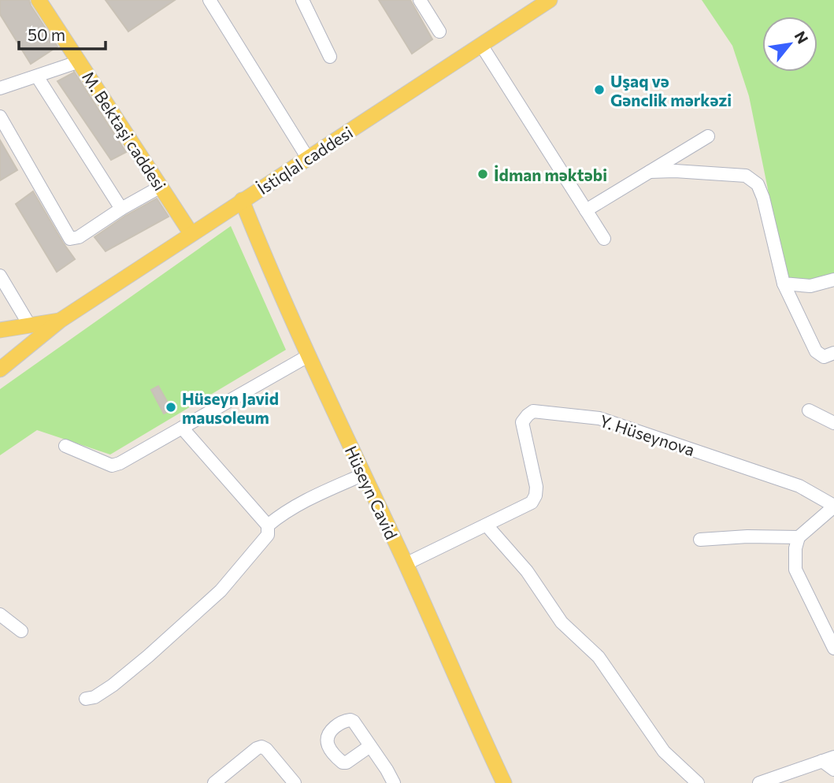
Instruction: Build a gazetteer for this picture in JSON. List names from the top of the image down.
{
  "streets": {
    "main road": ["M. Bektaşi caddesi", "İstiqlal caddesi", "Hüseyn Cavid"],
    "street": ["Y. Hüseynova"]
  },
  "crossings": [
    ["M. Bektaşi caddesi", "İstiqlal caddesi"],
    ["İstiqlal caddesi", "Hüseyn Cavid"],
    ["Y. Hüseynova", "Hüseyn Cavid"]
  ],
  "places": ["Uşaq və Gənclik mərkəzi", "İdman məktəbi", "Hüseyn Javid mausoleum"],
  "scale_bar": "50 m",
  "north": "top right"
}
